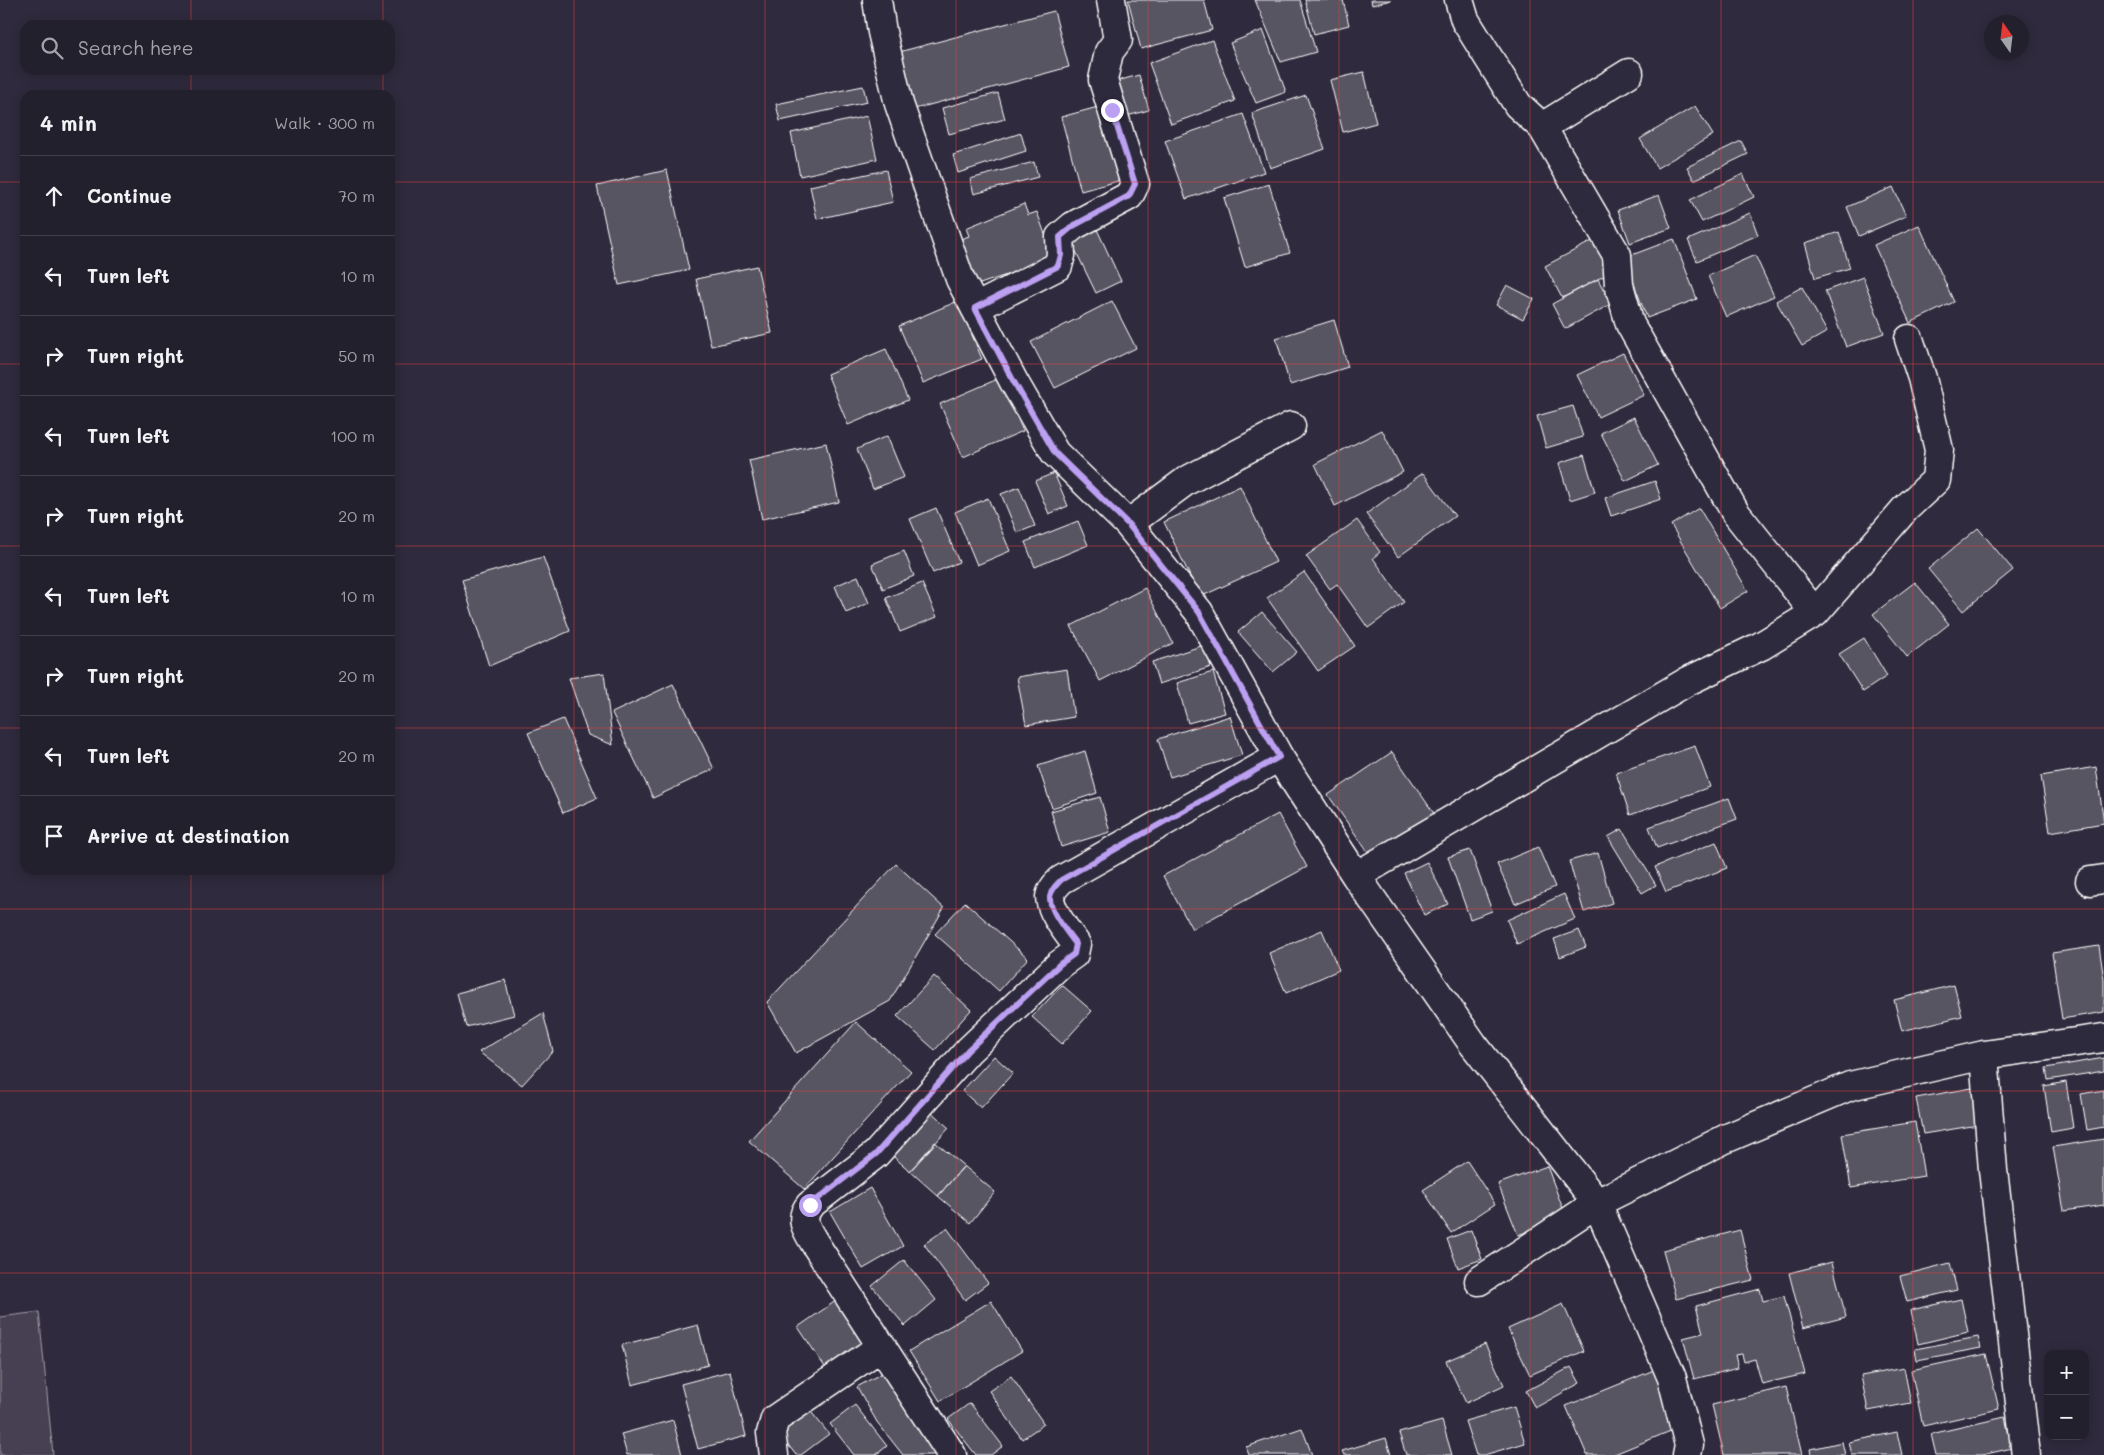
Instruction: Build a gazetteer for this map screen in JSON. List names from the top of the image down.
{
  "north": "top",
  "page": {
    "search": "Search here",
    "heading": ["4 min", "Walk · 300 m"],
    "list": [
      ["Continue", "70 m"],
      ["Turn left", "10 m"],
      ["Turn right", "50 m"],
      ["Turn left", "100 m"],
      ["Turn right", "20 m"],
      ["Turn left", "10 m"],
      ["Turn right", "20 m"],
      ["Turn left", "20 m"],
      "Arrive at destination"
    ],
    "map_buttons": ["+", "−"]
  }
}
